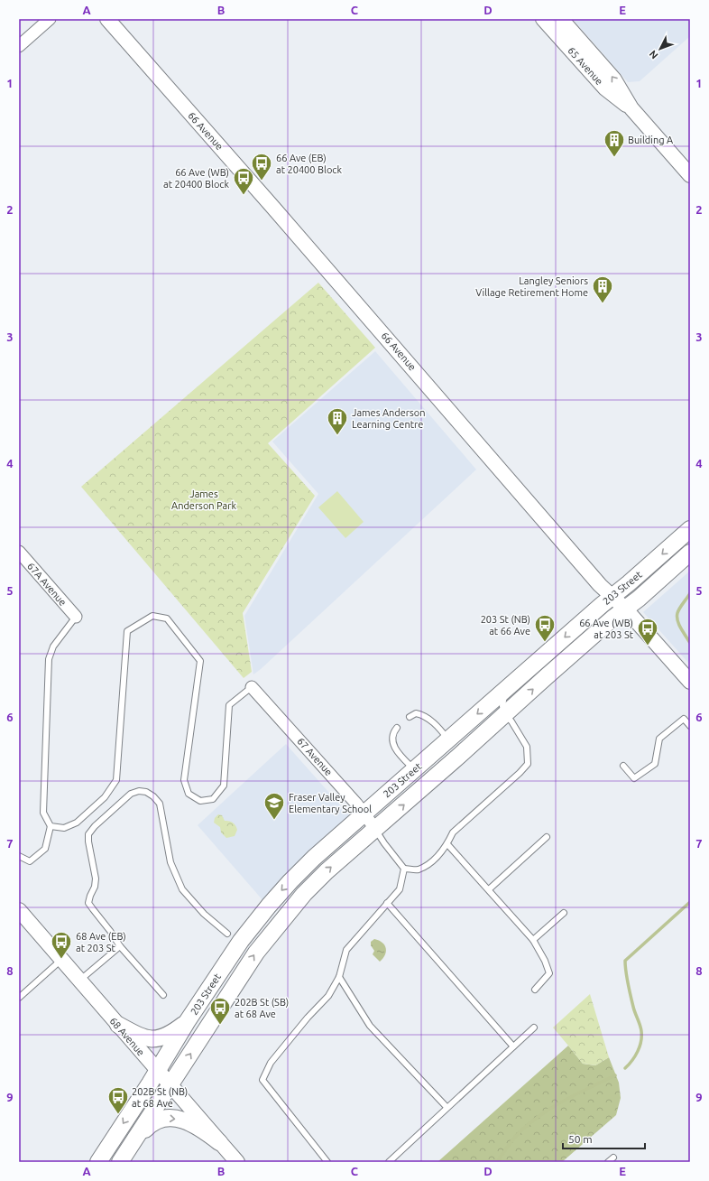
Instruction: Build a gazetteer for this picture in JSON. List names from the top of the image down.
{
  "streets": {
    "main road": ["203 Street"],
    "street": [
      "65 Avenue",
      "66 Avenue",
      "67A Avenue",
      "67 Avenue",
      "68 Avenue"
    ]
  },
  "crossings": [
    ["66 Avenue", "203 Street"],
    ["203 Street", "67 Avenue"],
    ["203 Street", "68 Avenue"]
  ],
  "parks": ["James Anderson Park"],
  "places": {
    "building": ["Building A", "Langley Seniors Village Retirement Home", "James Anderson Learning Centre"],
    "bus stop": [
      "66 Ave (EB) at 20400 Block",
      "66 Ave (WB) at 20400 Block",
      "203 St (NB) at 66 Ave",
      "66 Ave (WB) at 203 St",
      "68 Ave (EB) at 203 St",
      "202B St (SB) at 68 Ave",
      "202B St (NB) at 68 Ave"
    ],
    "school or university": ["Fraser Valley Elementary School"]
  },
  "scale_bar": "50 m",
  "north": "bottom left",
  "grid": {
    "columns": [
      "A",
      "B",
      "C",
      "D",
      "E"
    ],
    "rows": [
      "1",
      "2",
      "3",
      "4",
      "5",
      "6",
      "7",
      "8",
      "9"
    ]
  }
}
